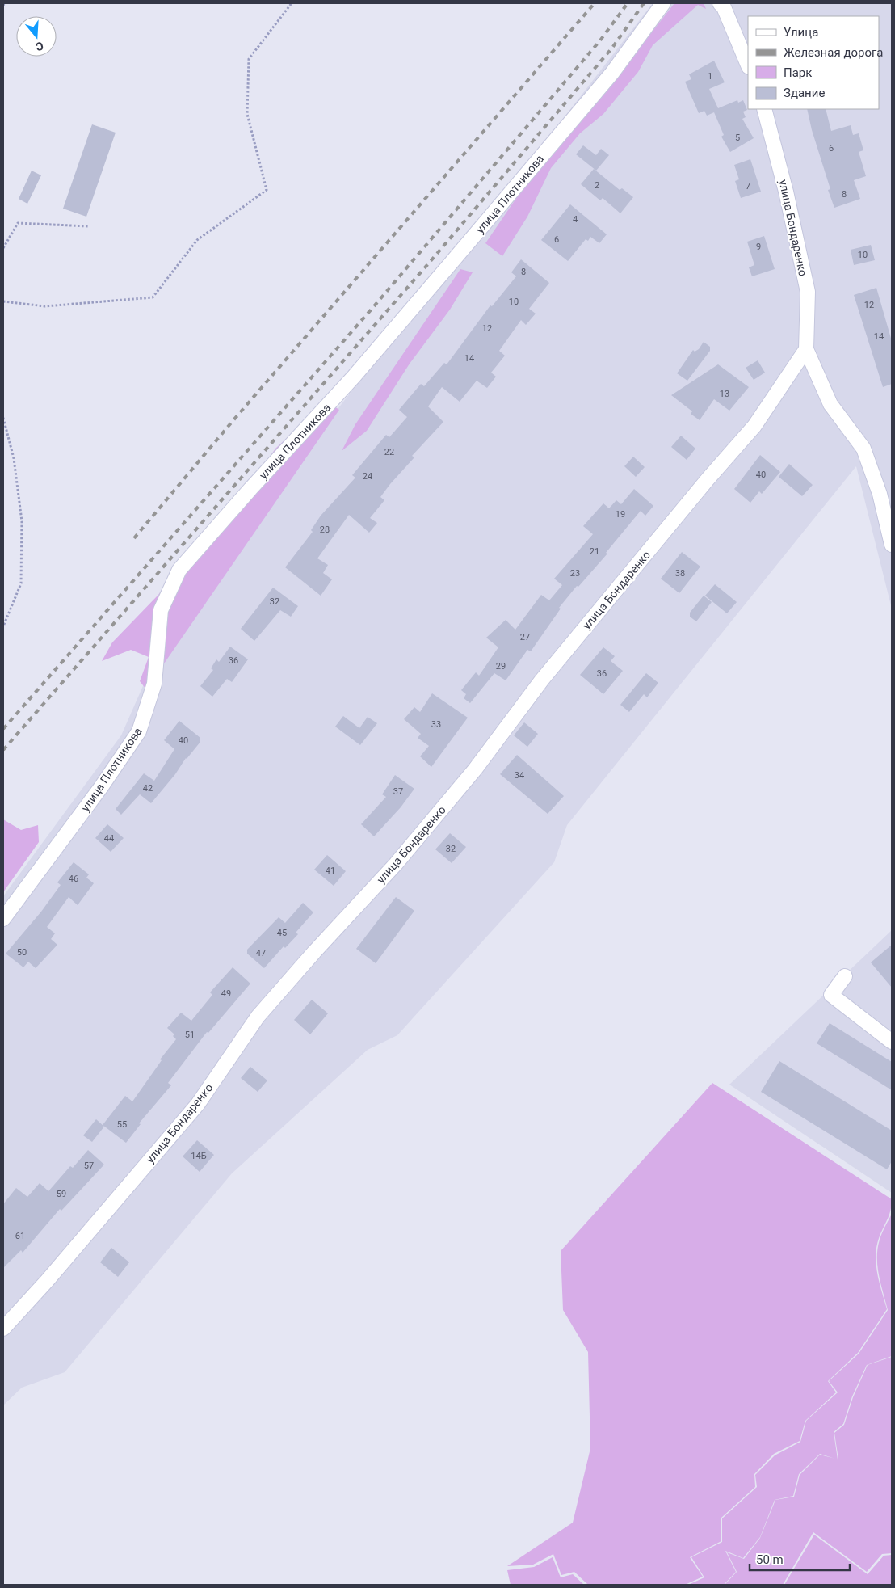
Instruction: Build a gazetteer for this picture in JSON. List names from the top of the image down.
{
  "streets": {
    "street": ["улица Плотникова", "улица Бондаренко"]
  },
  "house_numbers": [
    "1",
    "5",
    "6",
    "2",
    "7",
    "8",
    "4",
    "6",
    "9",
    "10",
    "8",
    "10",
    "12",
    "12",
    "14",
    "14",
    "13",
    "22",
    "40",
    "24",
    "19",
    "28",
    "21",
    "23",
    "38",
    "32",
    "27",
    "36",
    "29",
    "36",
    "33",
    "40",
    "34",
    "42",
    "37",
    "44",
    "32",
    "41",
    "46",
    "45",
    "50",
    "47",
    "49",
    "51",
    "55",
    "14Б",
    "57",
    "59",
    "61"
  ],
  "legend": [
    "Улица",
    "Железная дорога",
    "Парк",
    "Здание"
  ],
  "scale_bar": "50 m",
  "north": "bottom"
}
